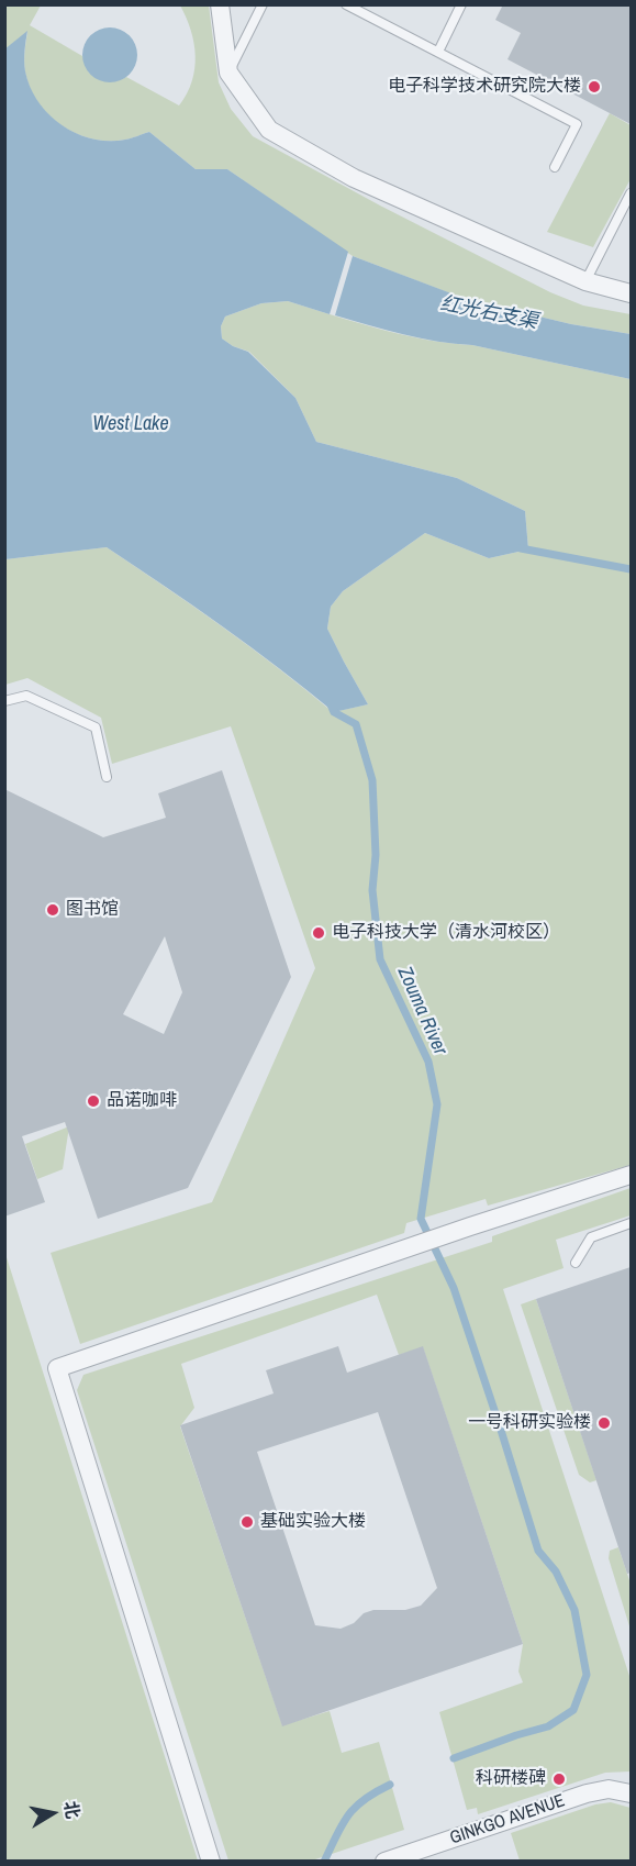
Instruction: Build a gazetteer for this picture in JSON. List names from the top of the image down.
{
  "streets": {
    "street": ["GINKGO AVENUE"]
  },
  "water": ["红光右支渠", "West Lake", "Zouma River"],
  "places": [
    "电子科学技术研究院大楼",
    "图书馆",
    "电子科技大学（清水河校区）",
    "品诺咖啡",
    "一号科研实验楼",
    "基础实验大楼",
    "科研楼碑"
  ],
  "north": "right"
}
